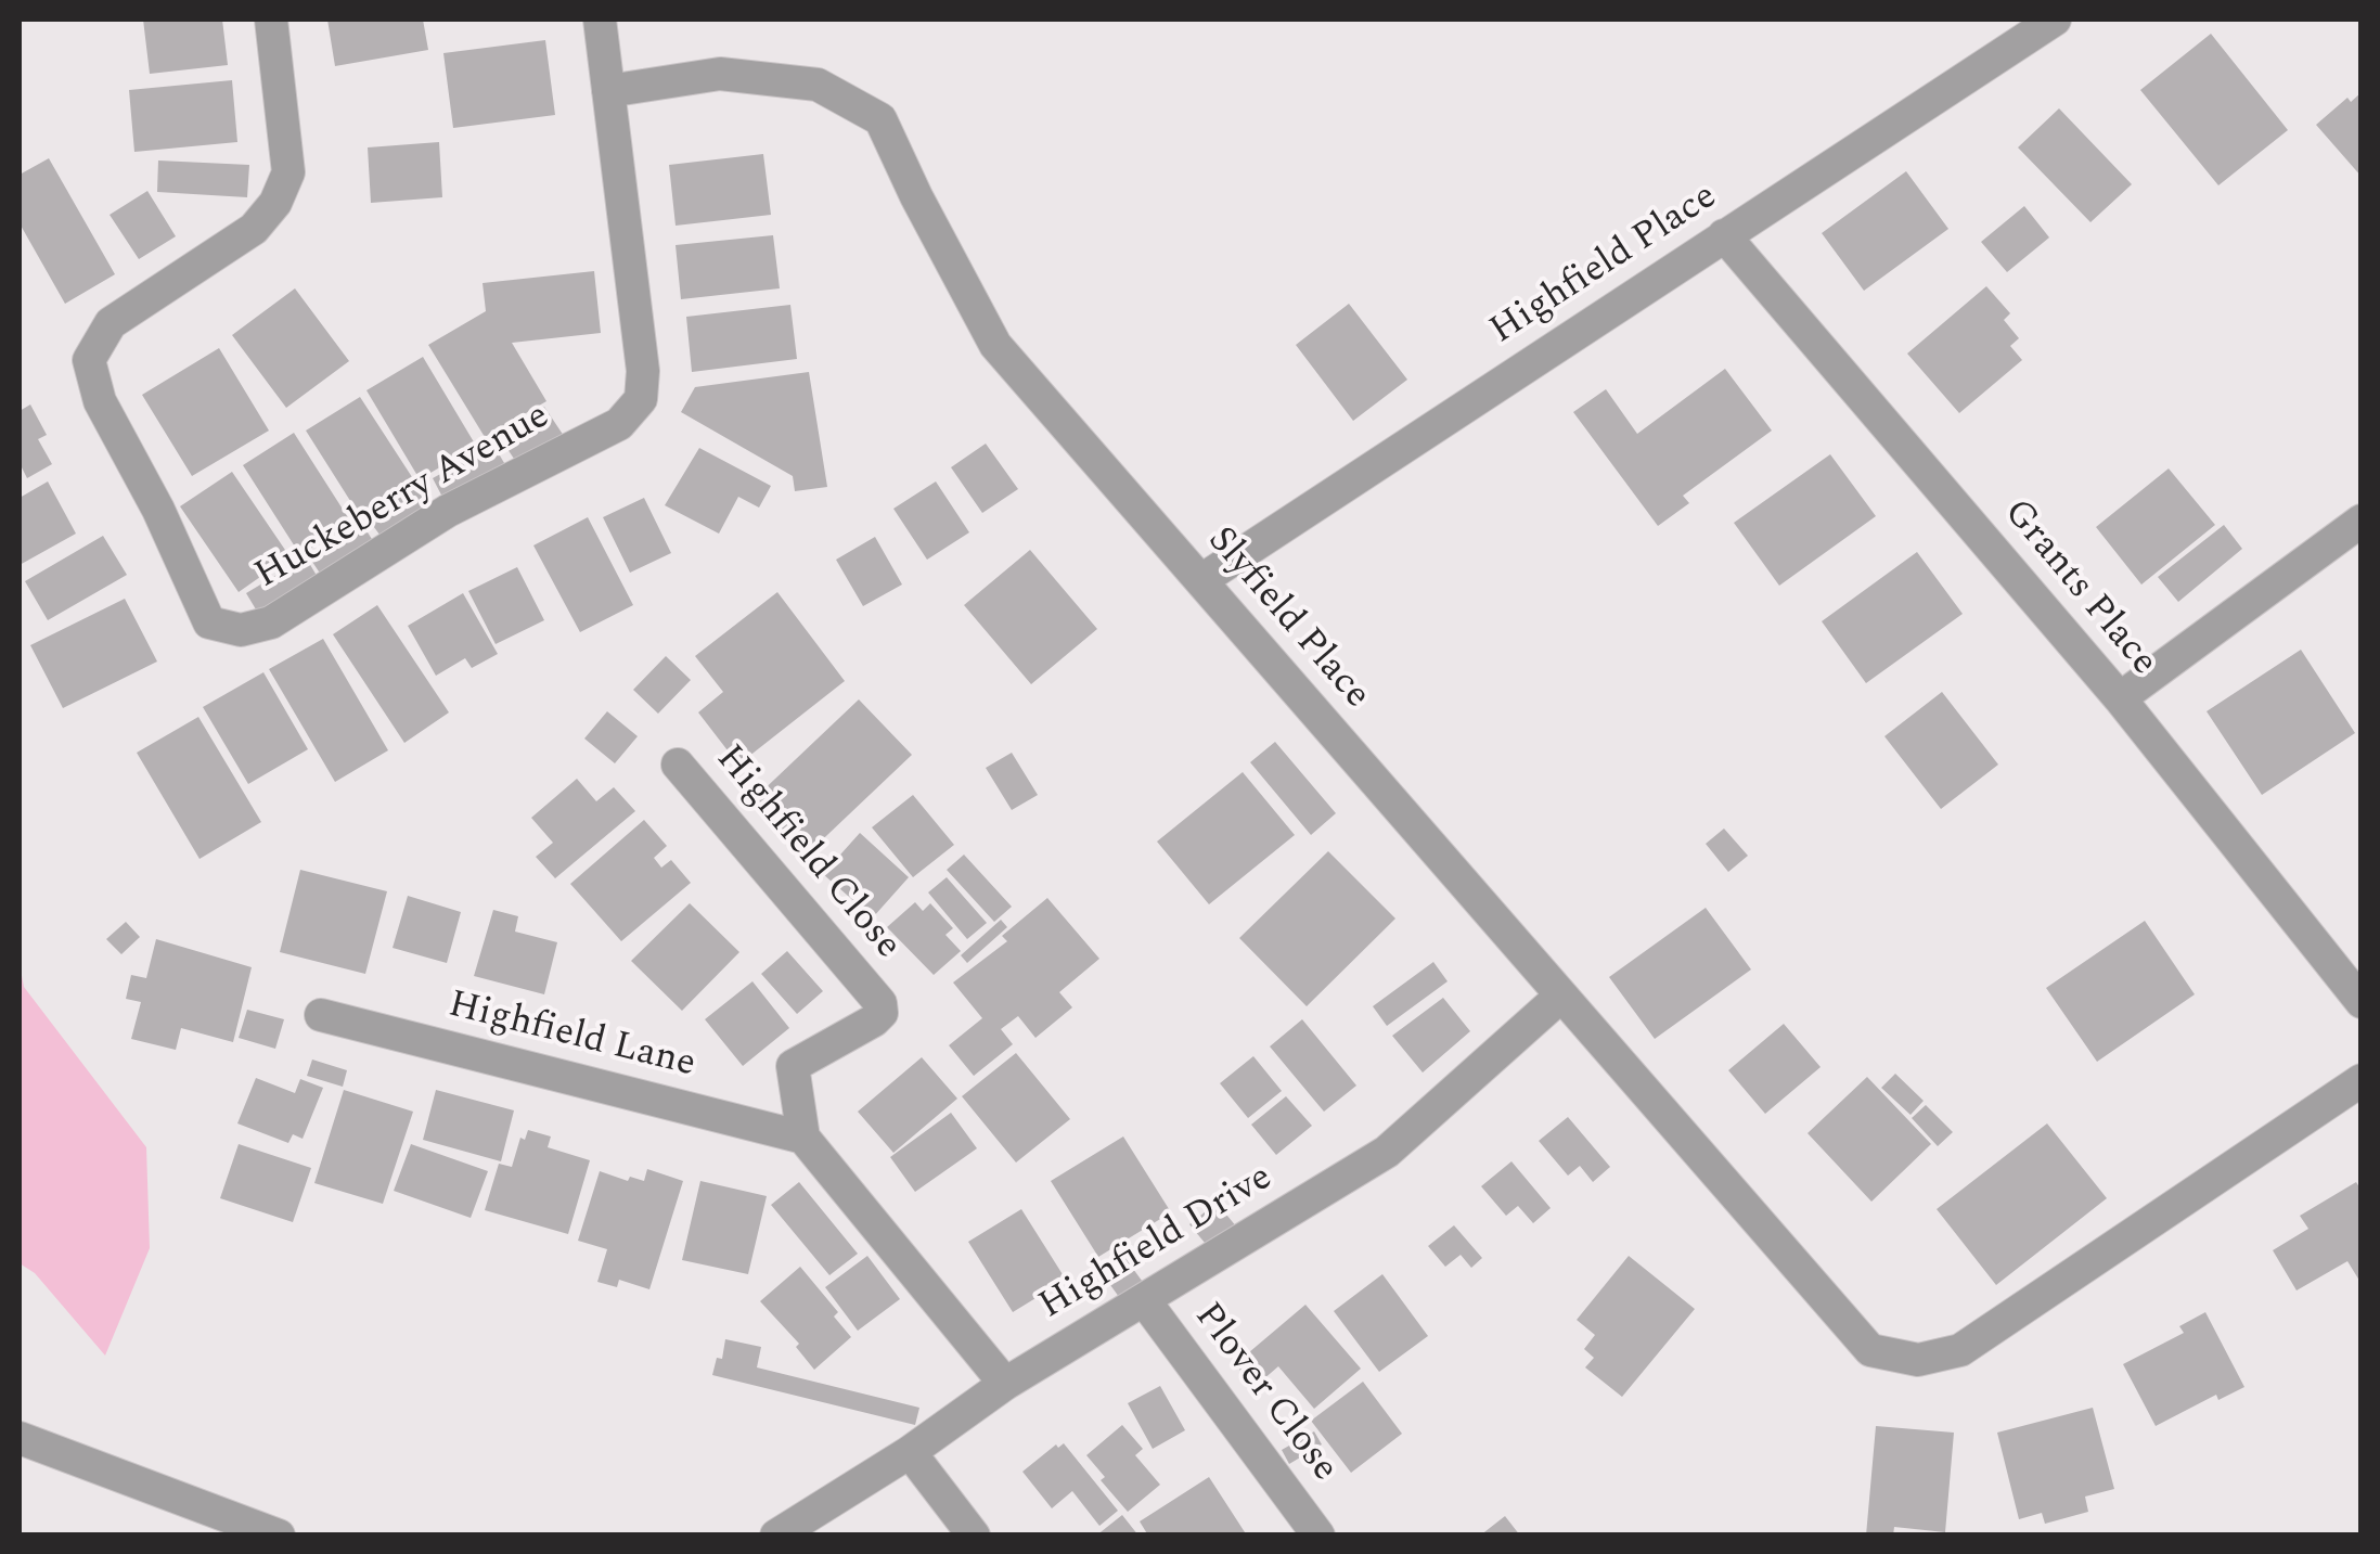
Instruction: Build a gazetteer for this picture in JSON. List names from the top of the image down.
{
  "streets": {
    "street": [
      "Highfield Place",
      "Huckeberry Avenue",
      "Grants Place",
      "Slyfield Place",
      "Highfield Close",
      "Highfield Lane",
      "Highfield Drive",
      "Plover Close"
    ]
  },
  "crossings": [
    ["Highfield Place", "Grants Place"],
    ["Highfield Place", "Slyfield Place"],
    ["Huckeberry Avenue", "Slyfield Place"],
    ["Slyfield Place", "Highfield Drive"],
    ["Highfield Close", "Highfield Lane"],
    ["Highfield Drive", "Plover Close"]
  ]
}
